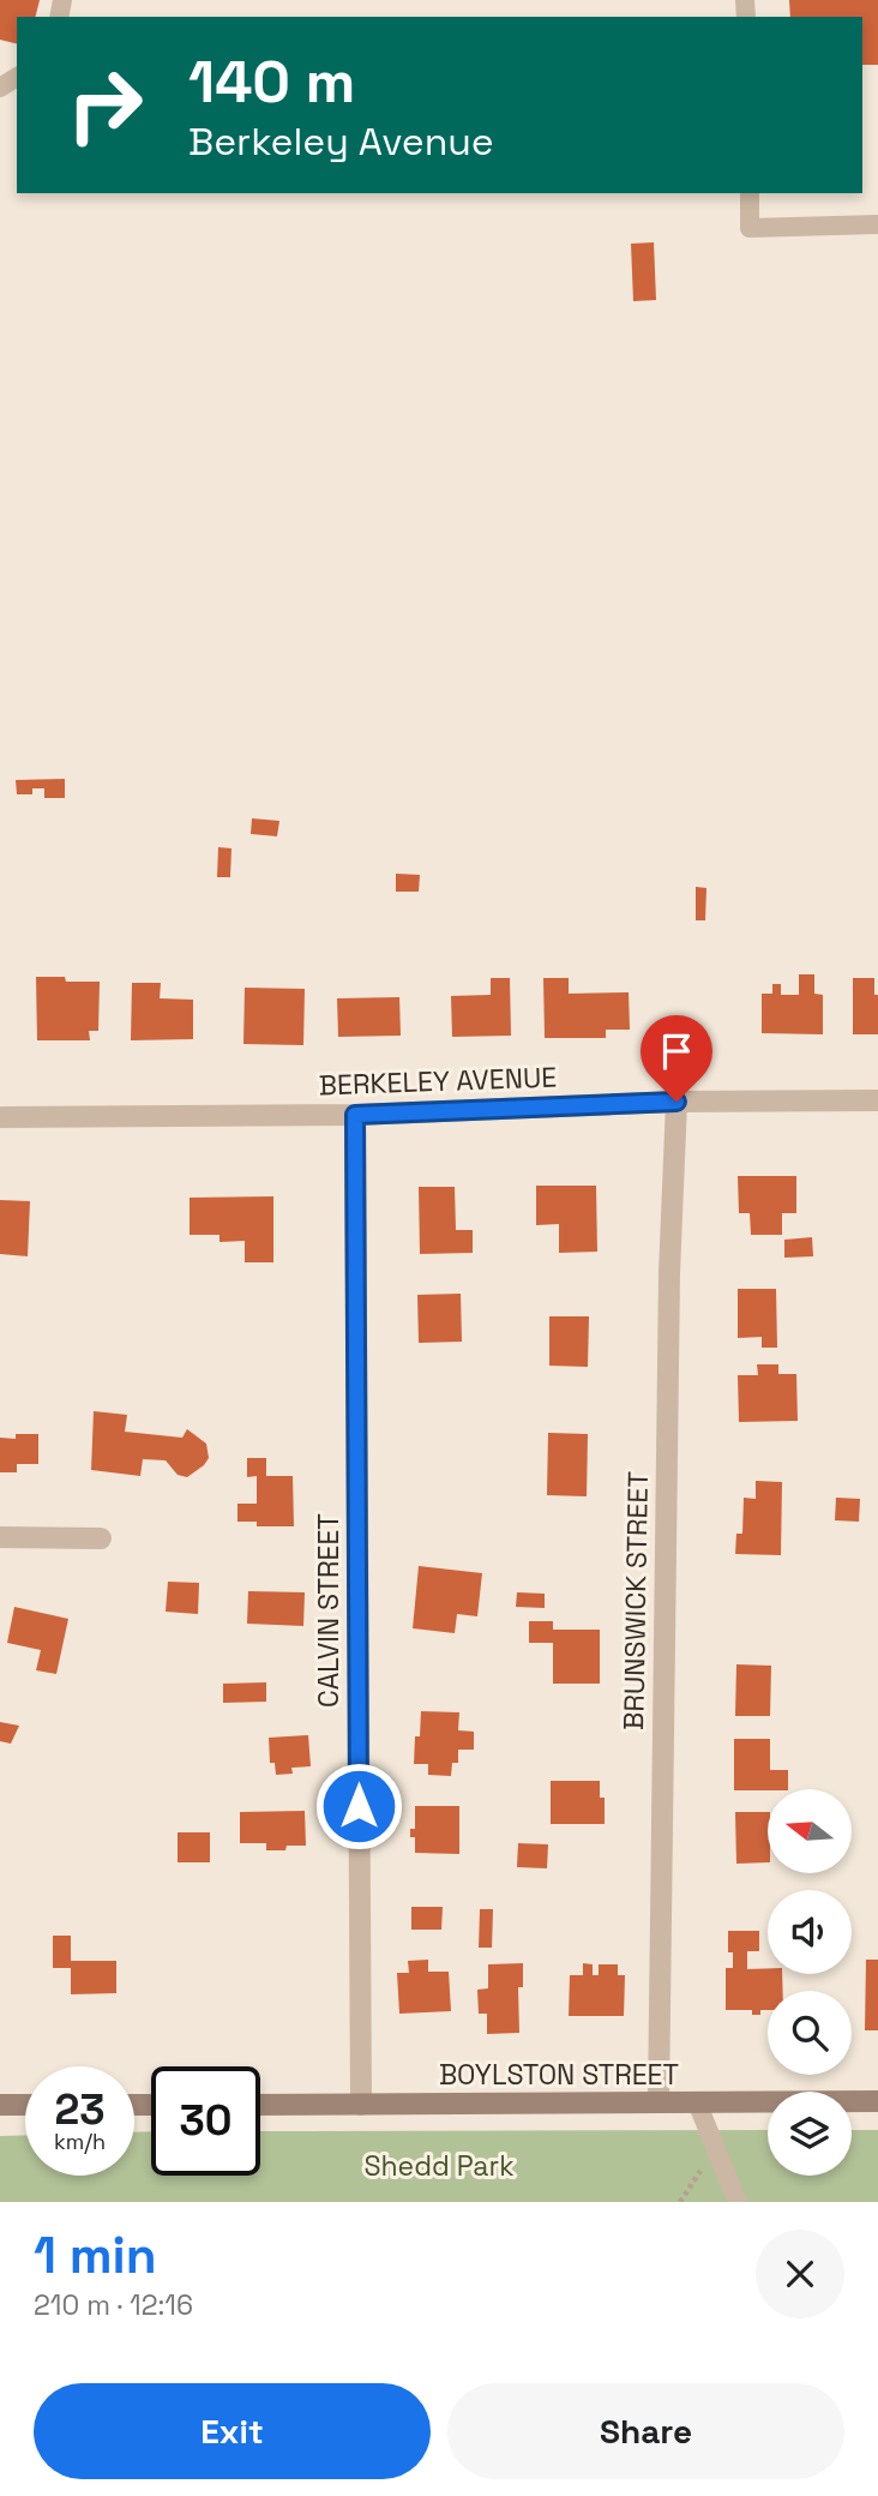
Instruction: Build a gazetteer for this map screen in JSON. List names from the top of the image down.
{
  "streets": {
    "main road": ["BOYLSTON STREET"],
    "street": ["BERKELEY AVENUE", "BRUNSWICK STREET", "CALVIN STREET"]
  },
  "crossings": [
    ["BERKELEY AVENUE", "BRUNSWICK STREET"],
    ["BERKELEY AVENUE", "CALVIN STREET"],
    ["BRUNSWICK STREET", "BOYLSTON STREET"],
    ["CALVIN STREET", "BOYLSTON STREET"]
  ],
  "parks": ["Shedd Park"],
  "north": "left",
  "page": {
    "turn": ["140 m", "Berkeley Avenue"],
    "speed": "23 km/h",
    "limit": "30",
    "heading": ["1 min", "210 m · 12:16"],
    "buttons": ["Exit", "Share"]
  }
}
